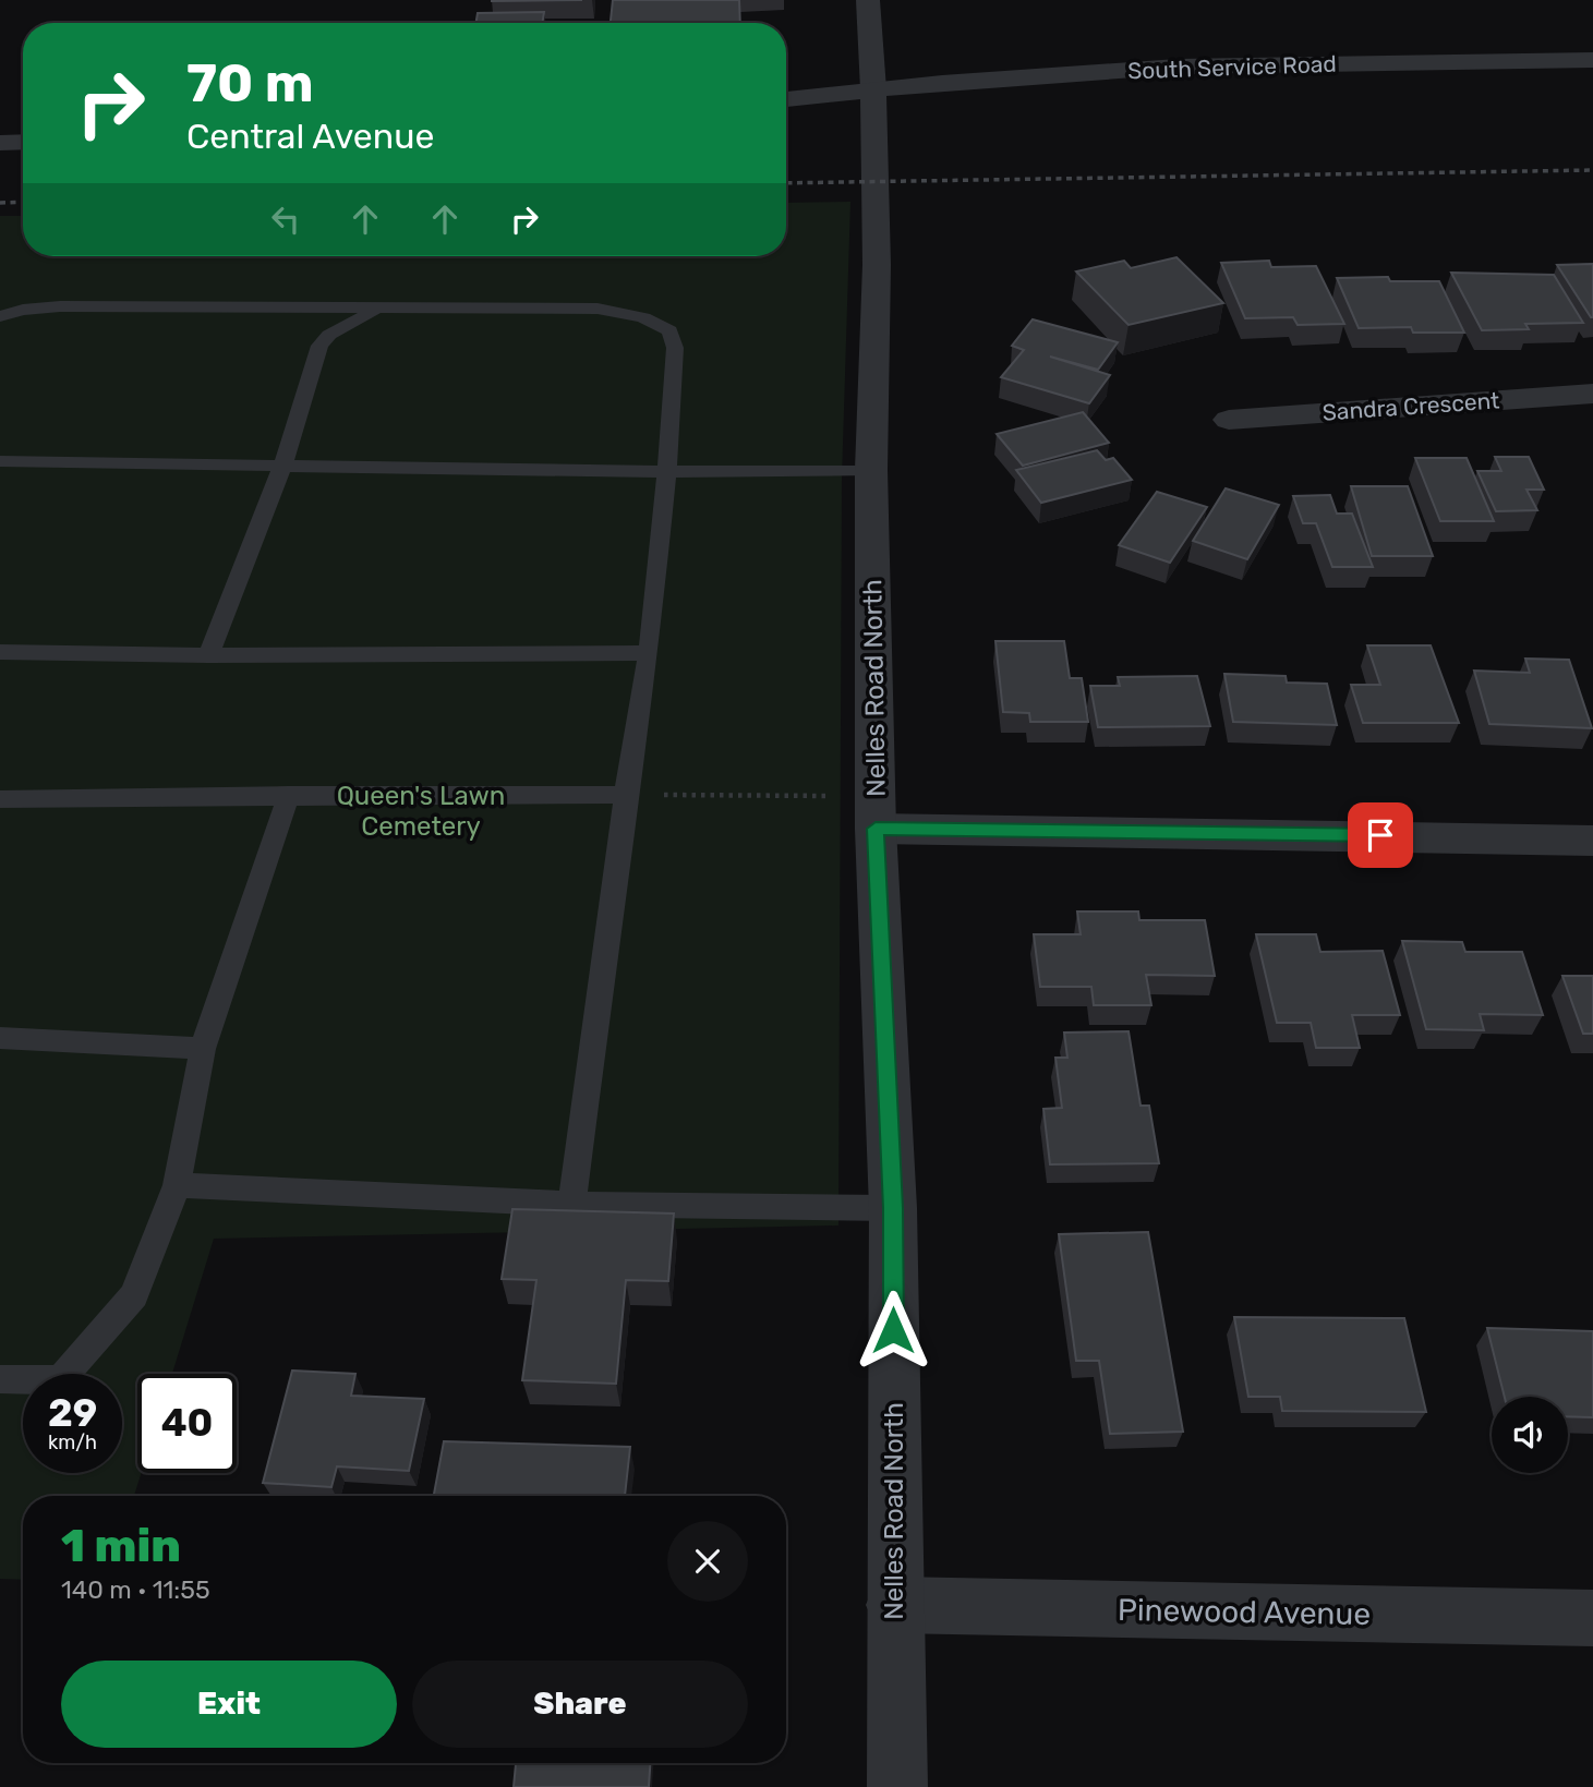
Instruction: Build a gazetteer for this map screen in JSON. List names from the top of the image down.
{
  "streets": {
    "street": [
      "South Service Road",
      "Sandra Crescent",
      "Nelles Road North",
      "Pinewood Avenue"
    ]
  },
  "crossings": [
    ["South Service Road", "Nelles Road North"],
    ["Nelles Road North", "Pinewood Avenue"]
  ],
  "parks": ["Queen's Lawn Cemetery"],
  "page": {
    "turn": ["70 m", "Central Avenue"],
    "speed": "29 km/h",
    "limit": "40",
    "heading": ["1 min", "140 m · 11:55"],
    "buttons": ["Exit", "Share"]
  }
}
